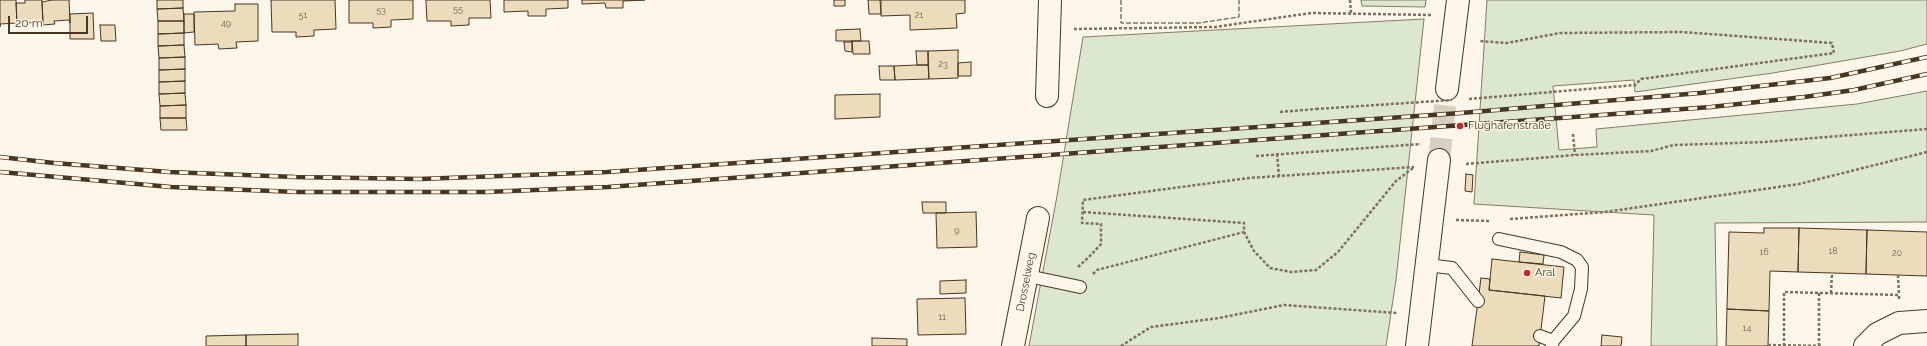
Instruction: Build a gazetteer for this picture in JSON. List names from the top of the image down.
{
  "streets": {
    "street": ["Drosselweg"]
  },
  "places": ["Flughafenstraße", "Aral"],
  "house_numbers": [
    "55",
    "53",
    "51",
    "21",
    "49",
    "23",
    "9",
    "18",
    "16",
    "20",
    "11",
    "14"
  ],
  "scale_bar": "20 m"
}
